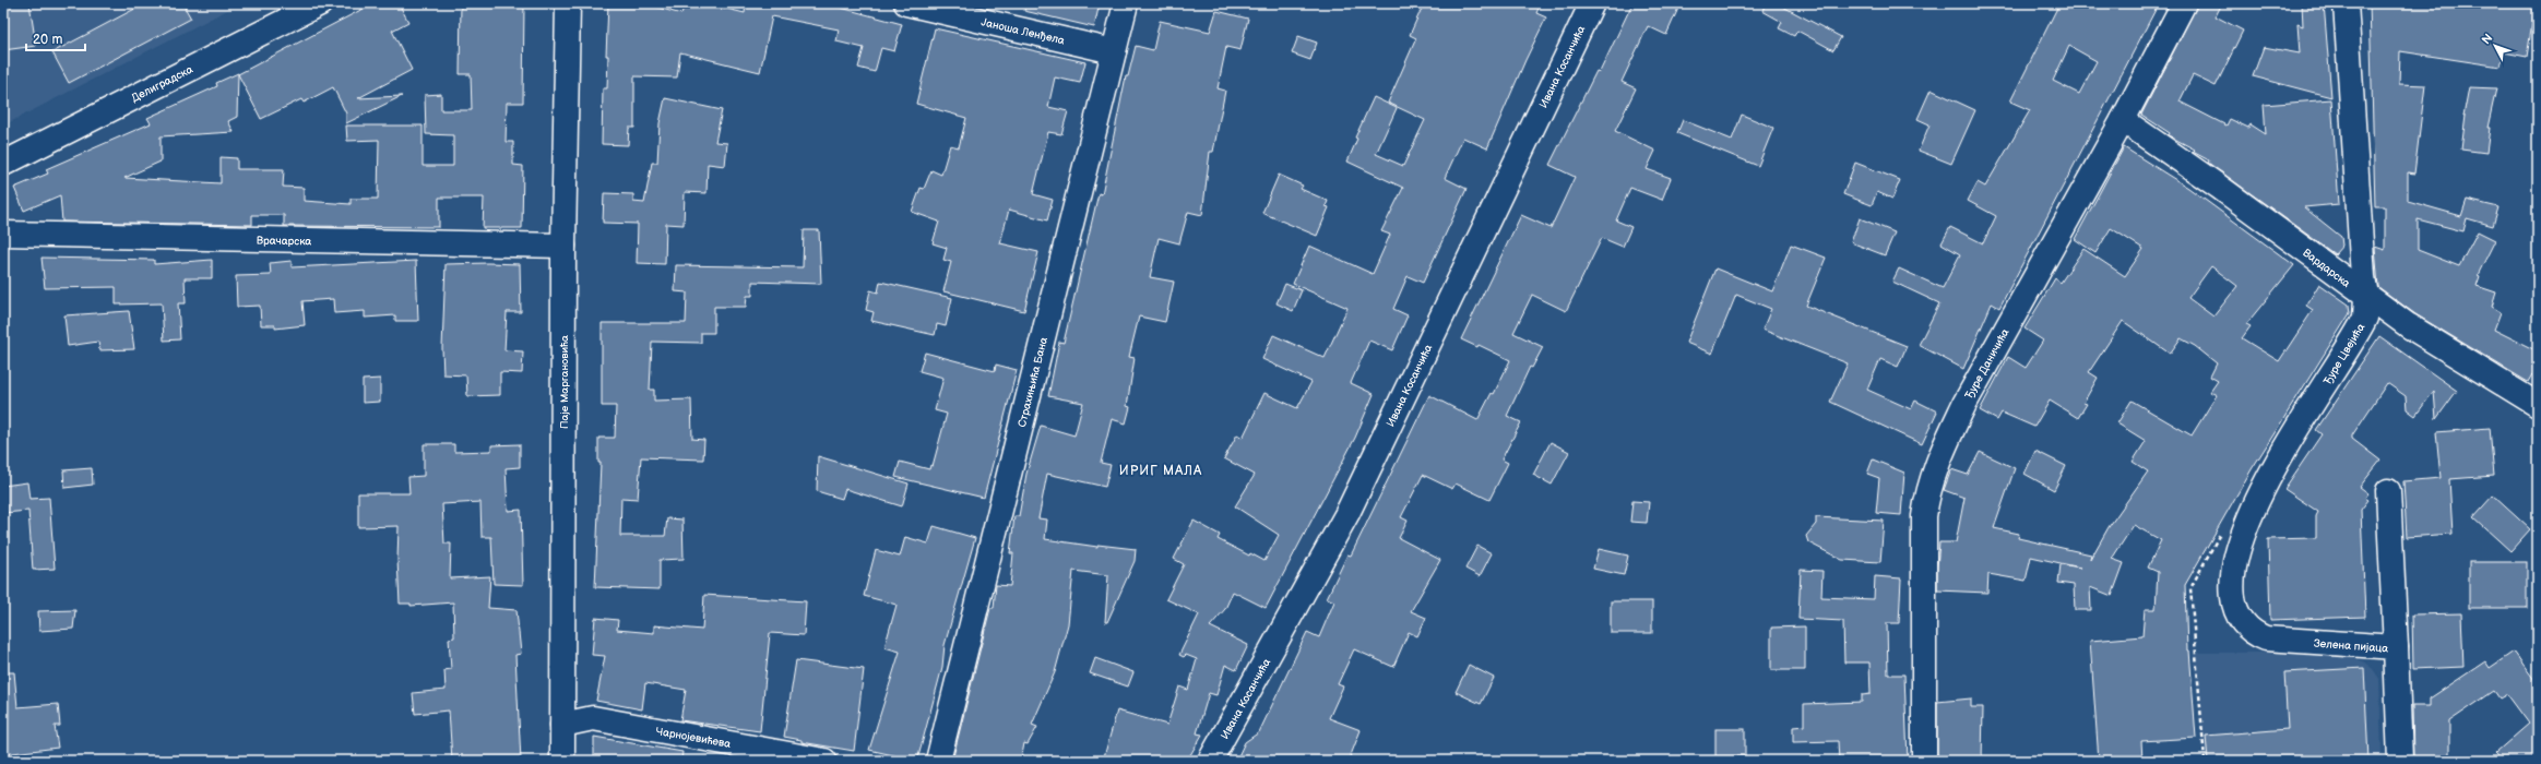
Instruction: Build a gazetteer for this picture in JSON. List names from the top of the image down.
{
  "streets": {
    "street": [
      "Јаноша Ленђела",
      "Ивана Косанчића",
      "Делиградска",
      "Врачарска",
      "Вардарска",
      "Ђуре Цвејића",
      "Ђуре Даничића",
      "Паје Маргановића",
      "Страхињића Бана",
      "Зелена пијаца",
      "Чарнојевићева"
    ]
  },
  "crossings": [
    ["Јаноша Ленђела", "Страхињића Бана"],
    ["Врачарска", "Паје Маргановића"],
    ["Вардарска", "Ђуре Цвејића"],
    ["Вардарска", "Ђуре Даничића"],
    ["Ђуре Цвејића", "Зелена пијаца"],
    ["Паје Маргановића", "Чарнојевићева"]
  ],
  "districts": ["ИРИГ МАЛА"],
  "scale_bar": "20 m",
  "north": "top left"
}
